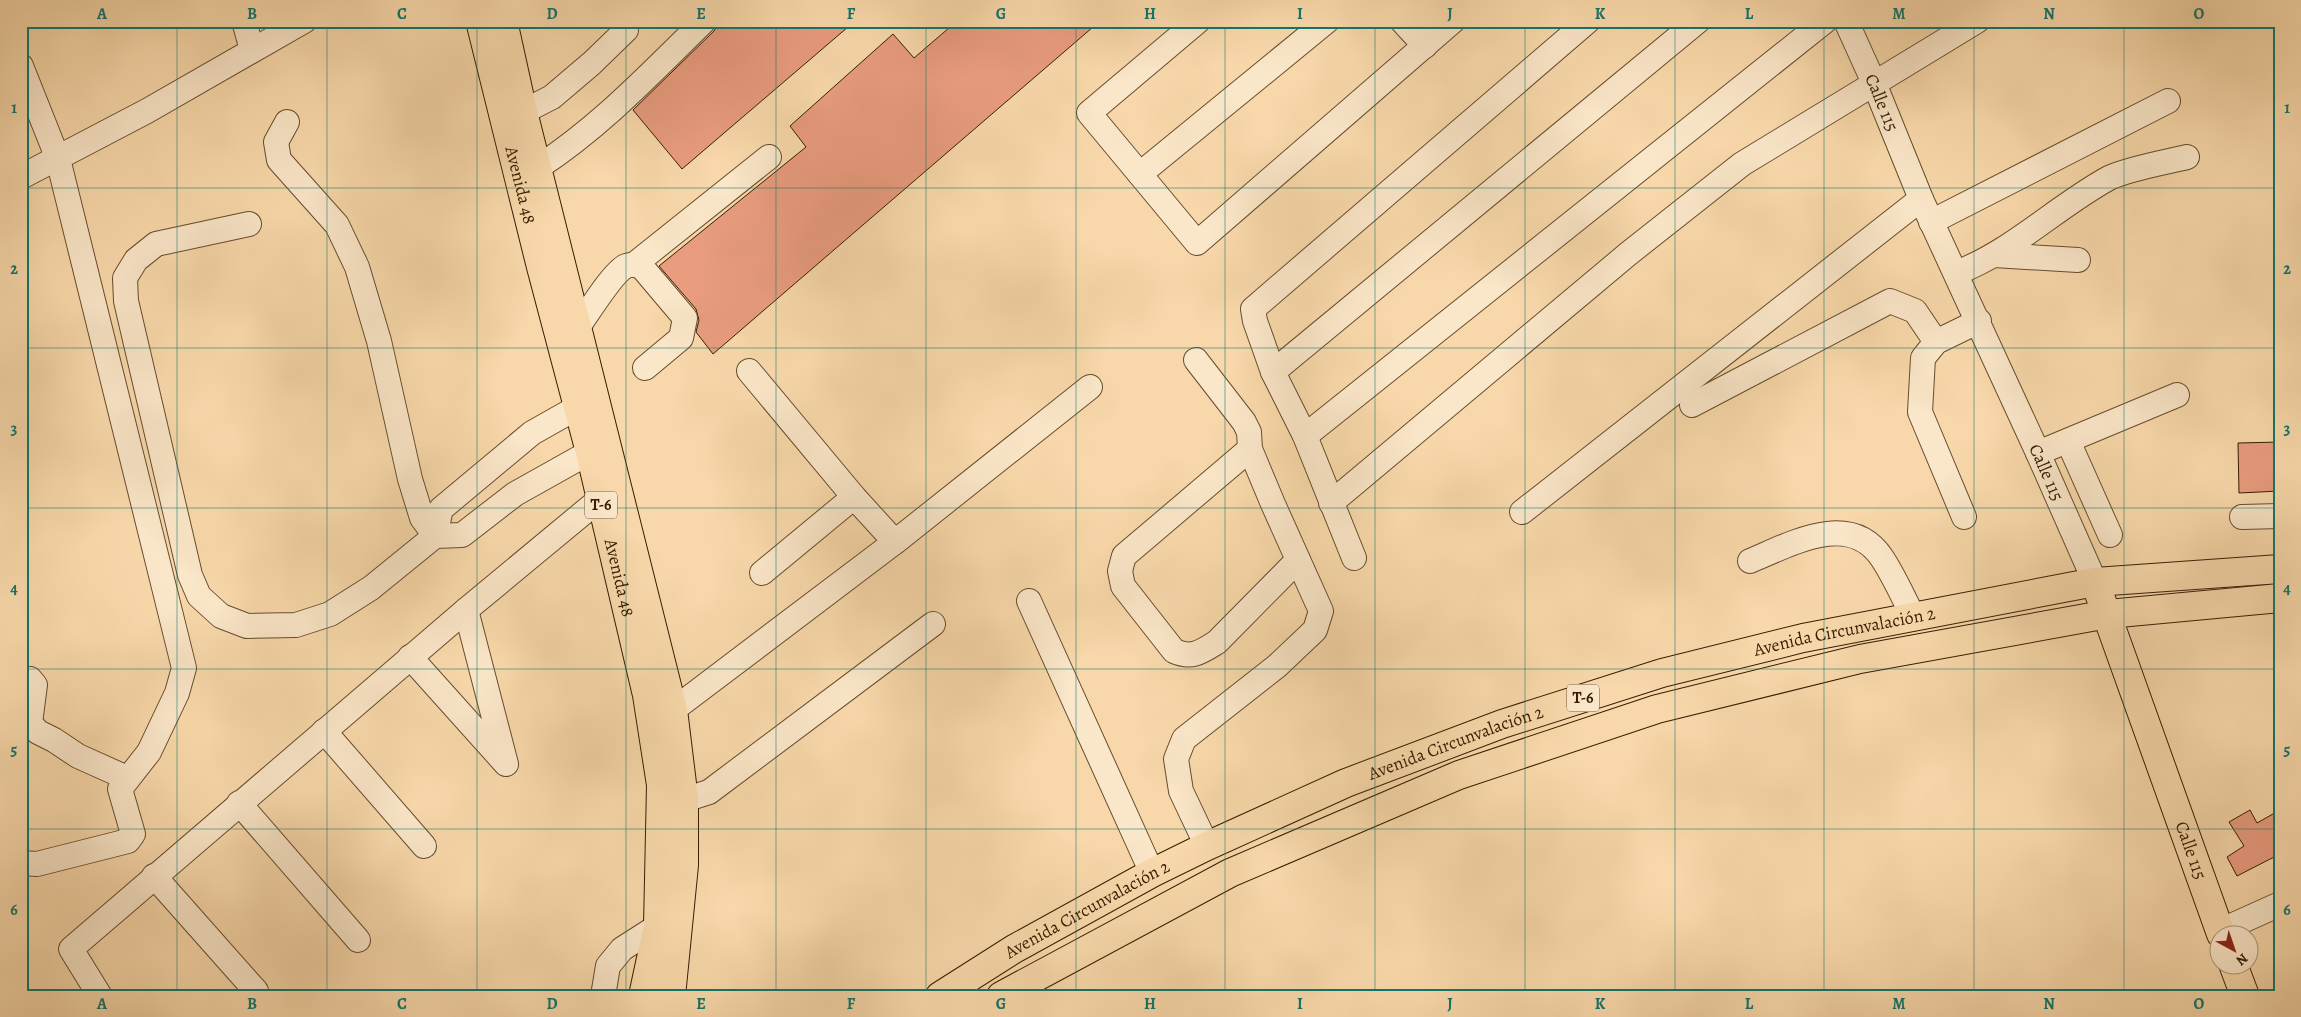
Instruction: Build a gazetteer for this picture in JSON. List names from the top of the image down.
{
  "streets": {
    "main road": [
      "Calle 115",
      "Avenida 48",
      "T-6",
      "Avenida Circunvalación 2"
    ]
  },
  "crossings": [
    ["Calle 115", "Avenida Circunvalación 2"]
  ],
  "north": "bottom right",
  "grid": {
    "columns": [
      "A",
      "B",
      "C",
      "D",
      "E",
      "F",
      "G",
      "H",
      "I",
      "J",
      "K",
      "L",
      "M",
      "N",
      "O"
    ],
    "rows": [
      "1",
      "2",
      "3",
      "4",
      "5",
      "6"
    ]
  }
}
